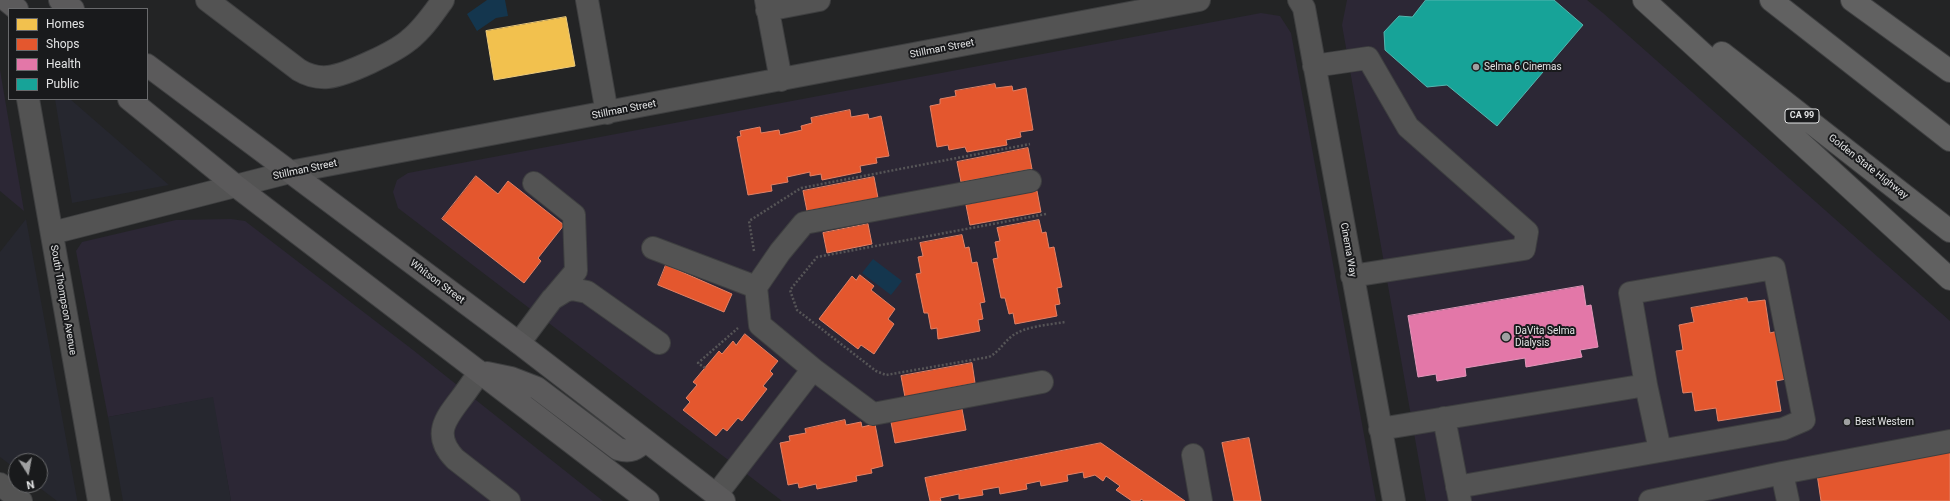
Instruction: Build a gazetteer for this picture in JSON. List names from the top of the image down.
{
  "streets": {
    "highway": ["CA 99", "Golden State Highway"],
    "main road": ["Whitson Street"],
    "street": ["Stillman Street", "Cinema Way", "South Thompson Avenue"]
  },
  "crossings": [
    ["Stillman Street", "Whitson Street"],
    ["Stillman Street", "South Thompson Avenue"]
  ],
  "places": ["Selma 6 Cinemas", "DaVita Selma Dialysis", "Best Western"],
  "legend": [
    "Homes",
    "Shops",
    "Health",
    "Public"
  ],
  "north": "bottom"
}
